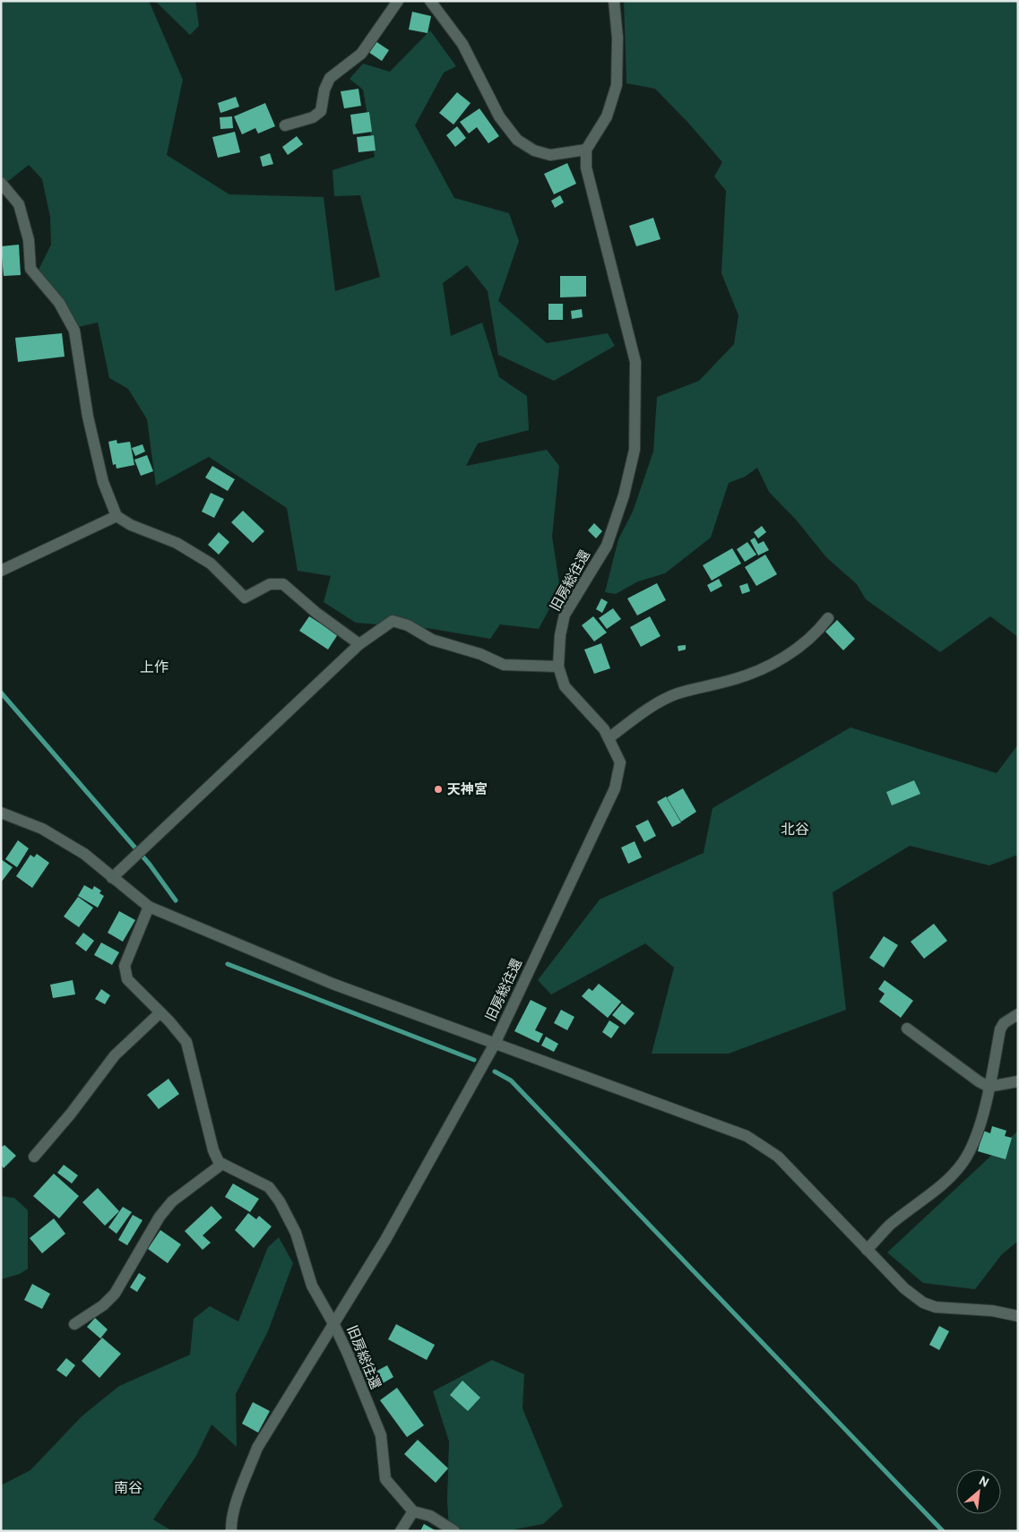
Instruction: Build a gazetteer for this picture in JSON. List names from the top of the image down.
{
  "streets": {
    "street": ["旧房総往還"]
  },
  "districts": ["上作", "北谷", "南谷"],
  "places": ["天神宮"],
  "north": "top right"
}
